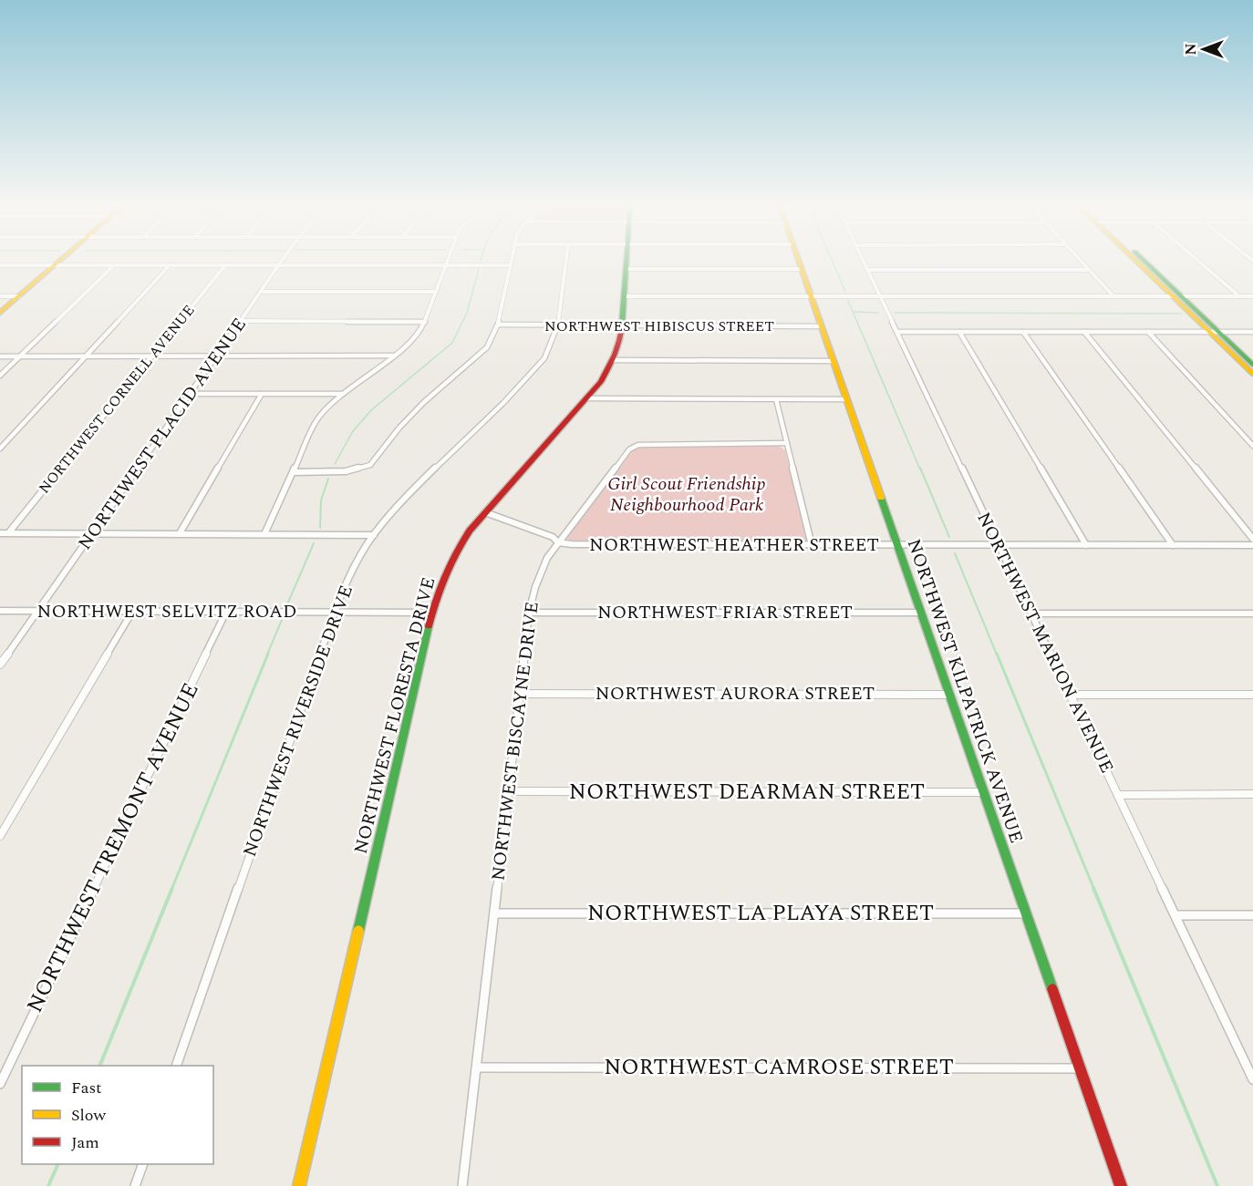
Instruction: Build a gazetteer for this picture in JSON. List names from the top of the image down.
{
  "streets": {
    "street": [
      "NORTHWEST HIBISCUS STREET",
      "NORTHWEST CORNELL AVENUE",
      "NORTHWEST PLACID AVENUE",
      "NORTHWEST HEATHER STREET",
      "NORTHWEST SELVITZ ROAD",
      "NORTHWEST FRIAR STREET",
      "NORTHWEST MARION AVENUE",
      "NORTHWEST KILPATRICK AVENUE",
      "NORTHWEST AURORA STREET",
      "NORTHWEST FLORESTA DRIVE",
      "NORTHWEST RIVERSIDE DRIVE",
      "NORTHWEST BISCAYNE DRIVE",
      "NORTHWEST DEARMAN STREET",
      "NORTHWEST TREMONT AVENUE",
      "NORTHWEST LA PLAYA STREET",
      "NORTHWEST CAMROSE STREET"
    ]
  },
  "crossings": [
    ["NORTHWEST HIBISCUS STREET", "NORTHWEST KILPATRICK AVENUE"],
    ["NORTHWEST HIBISCUS STREET", "NORTHWEST FLORESTA DRIVE"],
    ["NORTHWEST HIBISCUS STREET", "NORTHWEST RIVERSIDE DRIVE"],
    ["NORTHWEST PLACID AVENUE", "NORTHWEST SELVITZ ROAD"],
    ["NORTHWEST HEATHER STREET", "NORTHWEST MARION AVENUE"],
    ["NORTHWEST HEATHER STREET", "NORTHWEST KILPATRICK AVENUE"],
    ["NORTHWEST HEATHER STREET", "NORTHWEST FLORESTA DRIVE"],
    ["NORTHWEST HEATHER STREET", "NORTHWEST BISCAYNE DRIVE"],
    ["NORTHWEST SELVITZ ROAD", "NORTHWEST FLORESTA DRIVE"],
    ["NORTHWEST SELVITZ ROAD", "NORTHWEST RIVERSIDE DRIVE"],
    ["NORTHWEST SELVITZ ROAD", "NORTHWEST TREMONT AVENUE"],
    ["NORTHWEST FRIAR STREET", "NORTHWEST KILPATRICK AVENUE"],
    ["NORTHWEST FRIAR STREET", "NORTHWEST BISCAYNE DRIVE"],
    ["NORTHWEST KILPATRICK AVENUE", "NORTHWEST AURORA STREET"],
    ["NORTHWEST KILPATRICK AVENUE", "NORTHWEST DEARMAN STREET"],
    ["NORTHWEST KILPATRICK AVENUE", "NORTHWEST LA PLAYA STREET"],
    ["NORTHWEST KILPATRICK AVENUE", "NORTHWEST CAMROSE STREET"],
    ["NORTHWEST AURORA STREET", "NORTHWEST BISCAYNE DRIVE"],
    ["NORTHWEST BISCAYNE DRIVE", "NORTHWEST DEARMAN STREET"],
    ["NORTHWEST BISCAYNE DRIVE", "NORTHWEST LA PLAYA STREET"],
    ["NORTHWEST BISCAYNE DRIVE", "NORTHWEST CAMROSE STREET"]
  ],
  "parks": ["Girl Scout Friendship Neighbourhood Park"],
  "legend": ["Fast", "Slow", "Jam"],
  "north": "left"
}
